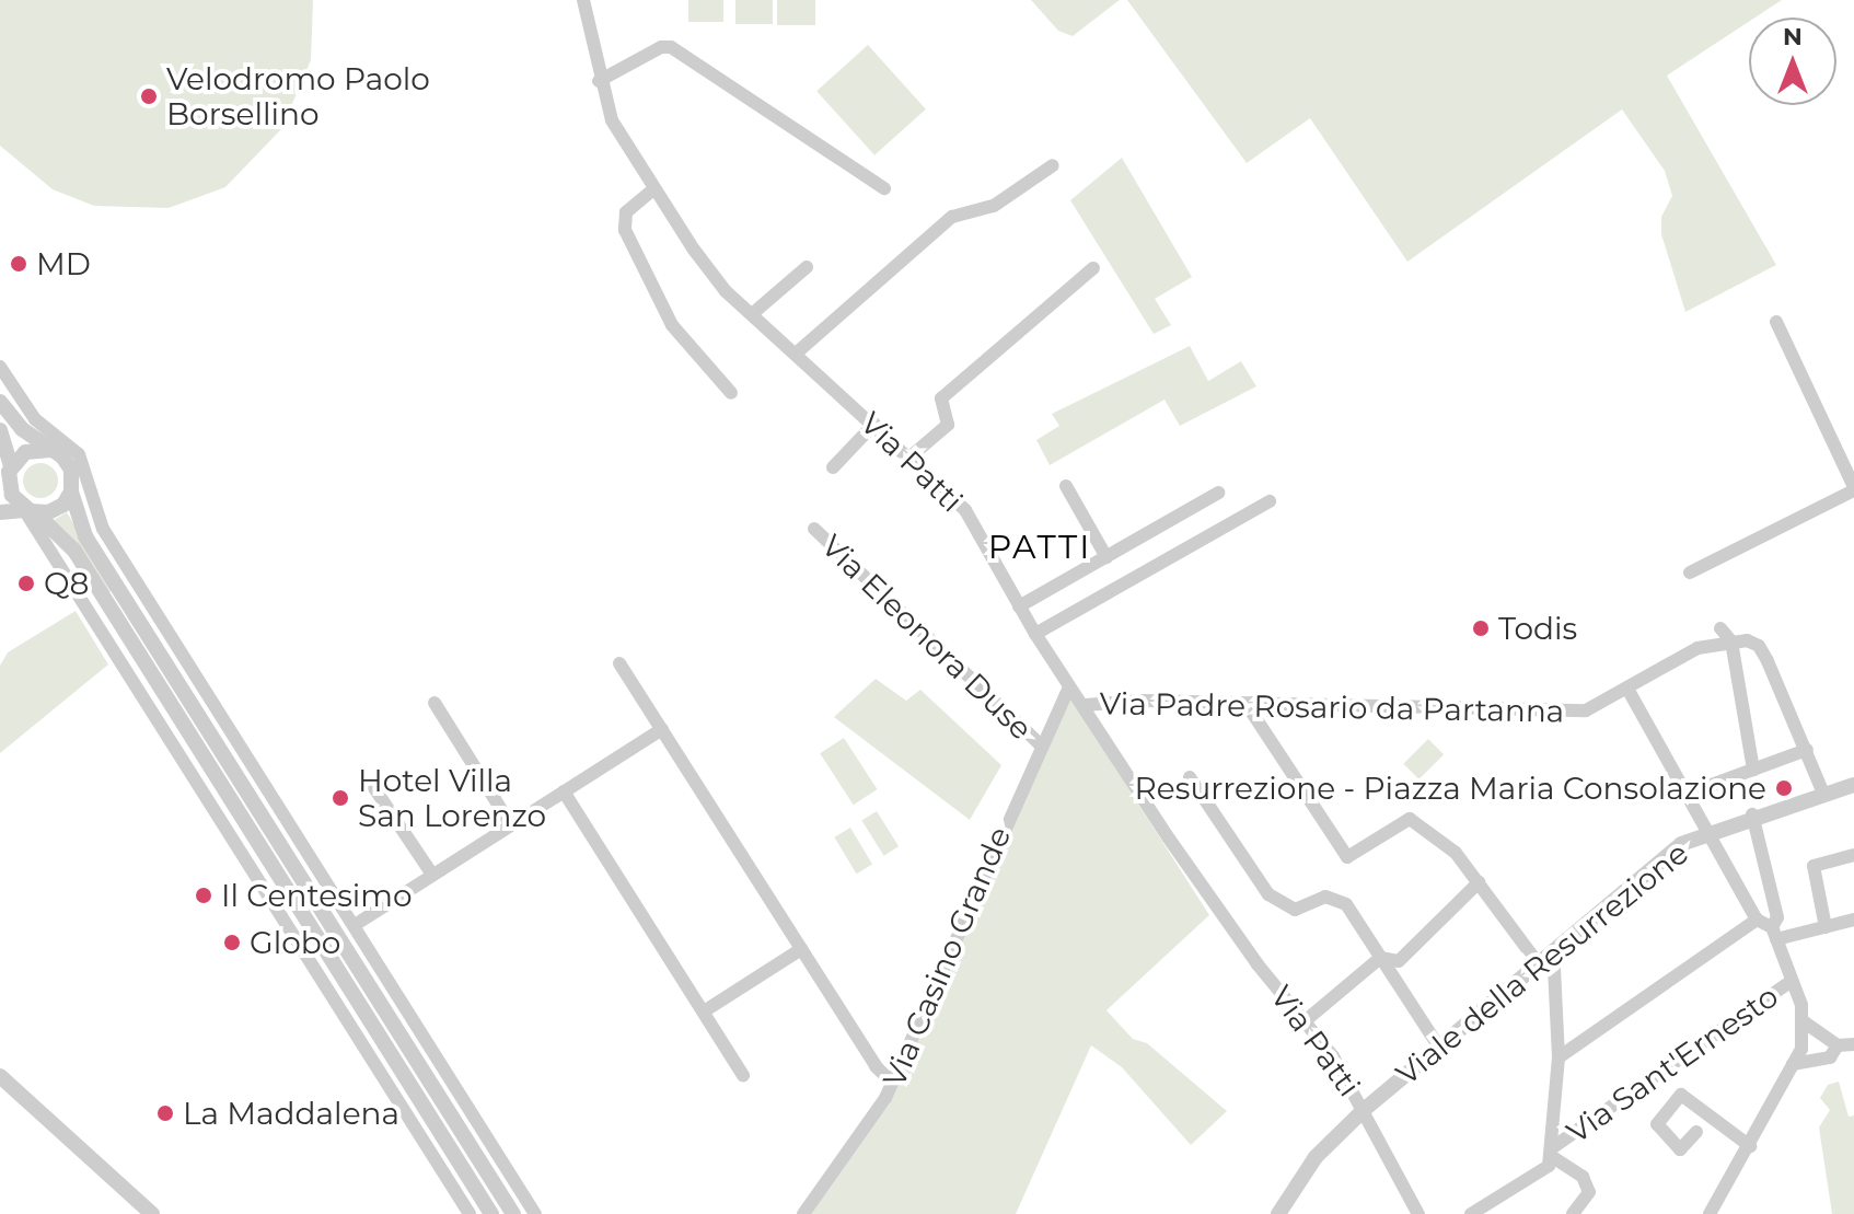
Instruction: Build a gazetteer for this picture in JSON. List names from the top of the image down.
{
  "streets": {
    "street": [
      "Via Patti",
      "Via Eleonora Duse",
      "Via Padre Rosario da Partanna",
      "Via Casino Grande",
      "Viale della Resurrezione",
      "Via Sant'Ernesto"
    ]
  },
  "crossings": [
    ["Via Patti", "Via Padre Rosario da Partanna"],
    ["Via Patti", "Via Casino Grande"],
    ["Via Patti", "Viale della Resurrezione"],
    ["Via Eleonora Duse", "Via Casino Grande"]
  ],
  "districts": ["PATTI"],
  "places": [
    "Velodromo Paolo Borsellino",
    "MD",
    "Q8",
    "Todis",
    "Resurrezione - Piazza Maria Consolazione",
    "Hotel Villa San Lorenzo",
    "Il Centesimo",
    "Globo",
    "La Maddalena"
  ],
  "north": "top"
}
